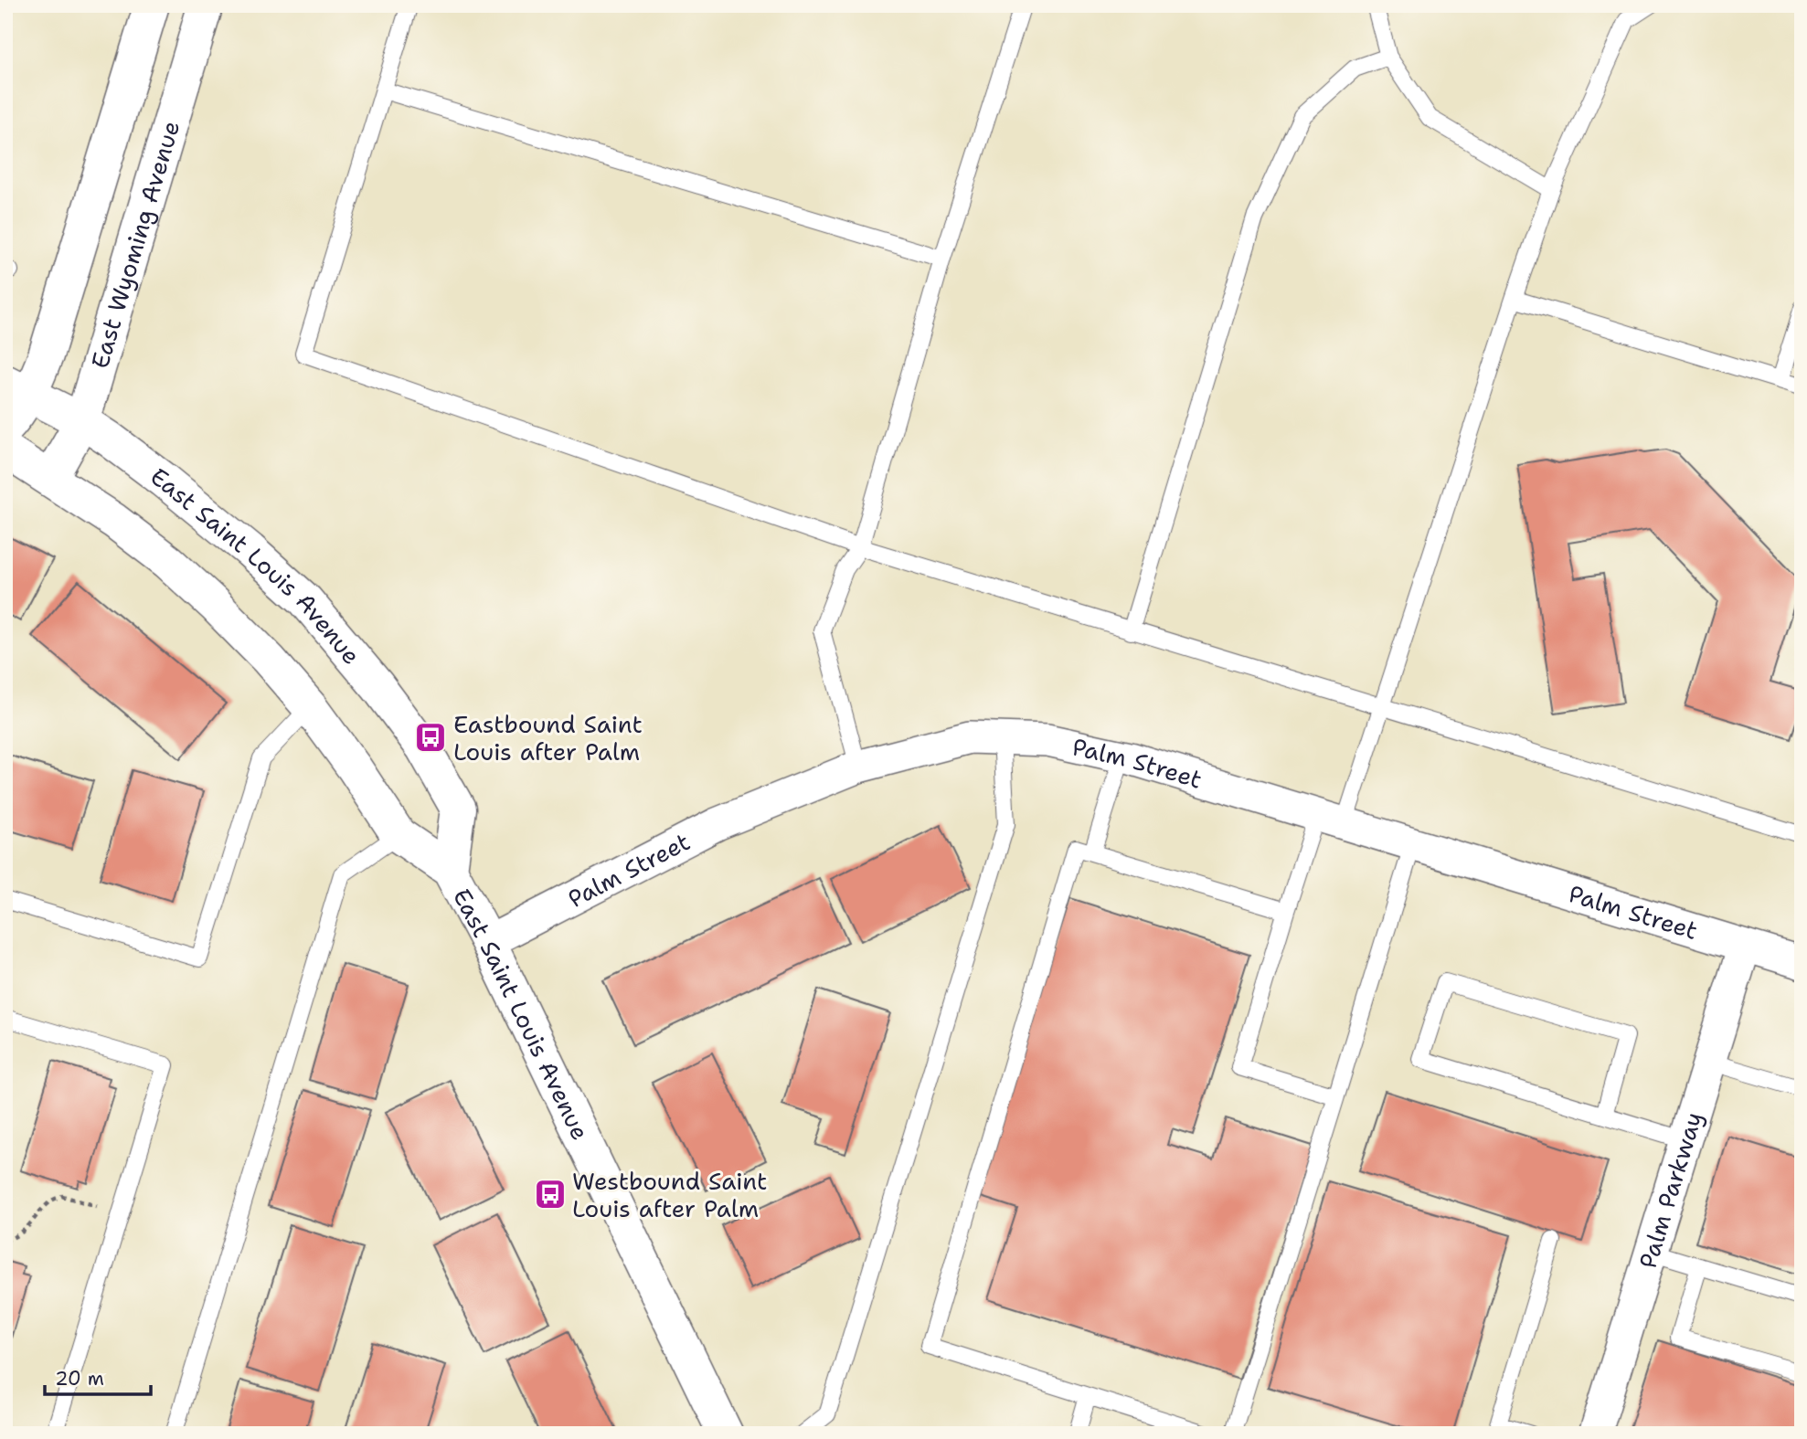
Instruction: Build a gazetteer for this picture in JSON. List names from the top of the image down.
{
  "streets": {
    "main road": ["East Wyoming Avenue", "East Saint Louis Avenue"],
    "street": ["Palm Street", "Palm Parkway"]
  },
  "crossings": [
    ["East Wyoming Avenue", "East Saint Louis Avenue"],
    ["East Saint Louis Avenue", "Palm Street"],
    ["Palm Street", "Palm Parkway"]
  ],
  "places": {
    "bus stop": ["Eastbound Saint Louis after Palm", "Westbound Saint Louis after Palm"]
  },
  "scale_bar": "20 m"
}
